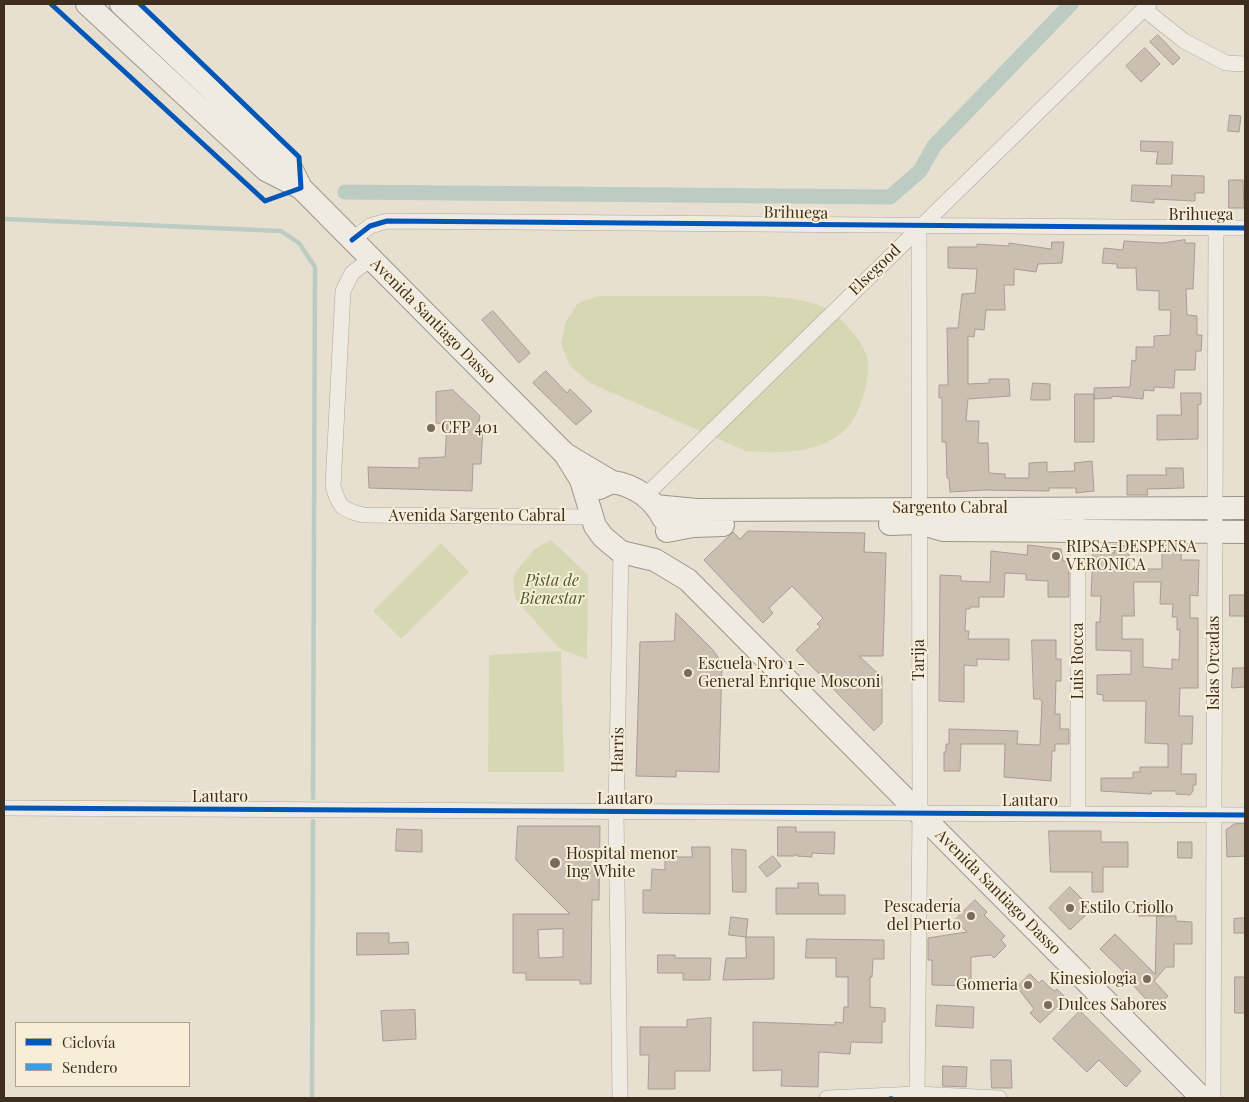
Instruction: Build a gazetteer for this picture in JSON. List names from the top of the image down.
{
  "streets": {
    "main road": ["Avenida Santiago Dasso", "Sargento Cabral"],
    "street": [
      "Brihuega",
      "Elsegood",
      "Avenida Sargento Cabral",
      "Tarija",
      "Luis Rocca",
      "Islas Orcadas",
      "Harris",
      "Lautaro"
    ]
  },
  "crossings": [
    ["Brihuega", "Elsegood"],
    ["Brihuega", "Avenida Santiago Dasso"],
    ["Brihuega", "Tarija"],
    ["Brihuega", "Islas Orcadas"],
    ["Elsegood", "Avenida Santiago Dasso"],
    ["Elsegood", "Sargento Cabral"],
    ["Elsegood", "Avenida Sargento Cabral"],
    ["Elsegood", "Tarija"],
    ["Elsegood", "Harris"],
    ["Avenida Santiago Dasso", "Sargento Cabral"],
    ["Avenida Santiago Dasso", "Avenida Sargento Cabral"],
    ["Avenida Santiago Dasso", "Tarija"],
    ["Avenida Santiago Dasso", "Harris"],
    ["Avenida Santiago Dasso", "Lautaro"],
    ["Sargento Cabral", "Avenida Sargento Cabral"],
    ["Sargento Cabral", "Tarija"],
    ["Sargento Cabral", "Luis Rocca"],
    ["Sargento Cabral", "Islas Orcadas"],
    ["Sargento Cabral", "Harris"],
    ["Avenida Sargento Cabral", "Harris"],
    ["Tarija", "Lautaro"],
    ["Luis Rocca", "Lautaro"],
    ["Islas Orcadas", "Lautaro"],
    ["Harris", "Lautaro"]
  ],
  "parks": ["Pista de Bienestar"],
  "places": [
    "CFP 401",
    "RIPSA-DESPENSA VERONICA",
    "Escuela Nro 1 - General Enrique Mosconi",
    "Hospital menor Ing White",
    "Estilo Criollo",
    "Pescadería del Puerto",
    "Kinesiologia",
    "Gomeria",
    "Dulces Sabores"
  ],
  "legend": ["Ciclovía", "Sendero"]
}
